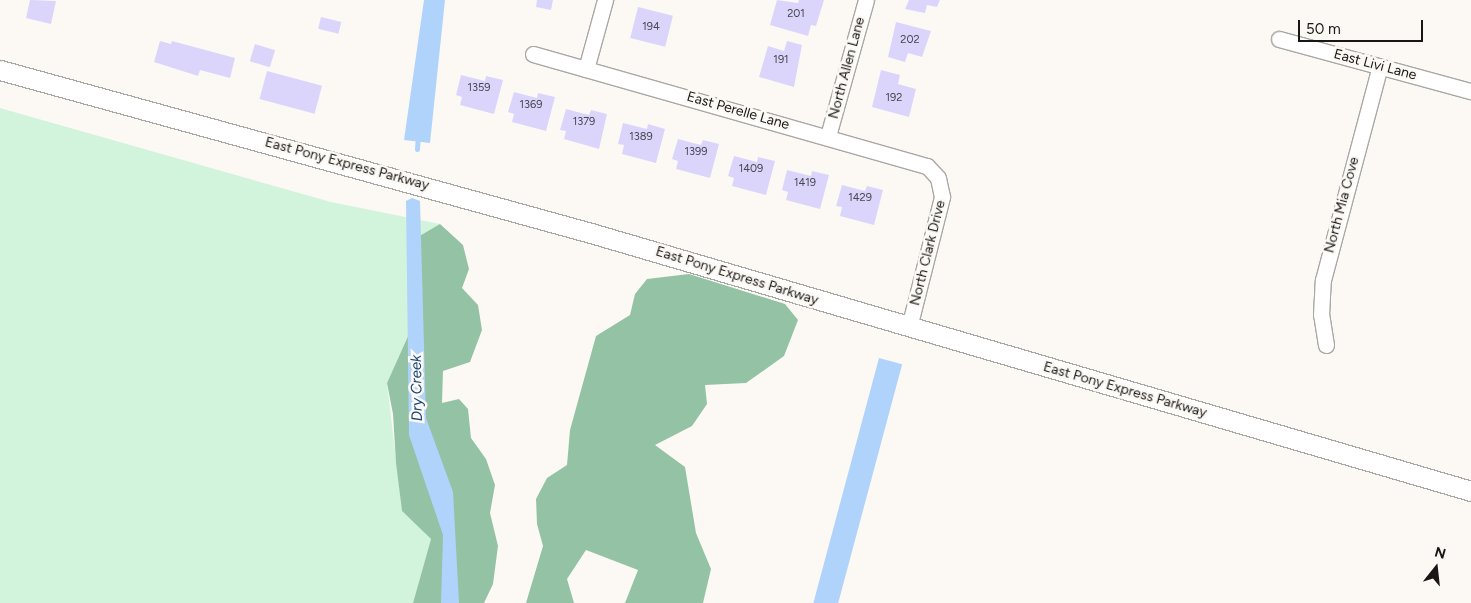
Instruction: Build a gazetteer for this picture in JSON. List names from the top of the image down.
{
  "streets": {
    "street": [
      "East Livi Lane",
      "North Allen Lane",
      "East Perelle Lane",
      "East Pony Express Parkway",
      "North Mia Cove",
      "North Clark Drive"
    ]
  },
  "crossings": [
    ["East Livi Lane", "North Mia Cove"],
    ["North Allen Lane", "East Perelle Lane"],
    ["East Perelle Lane", "North Clark Drive"],
    ["East Pony Express Parkway", "North Clark Drive"]
  ],
  "water": ["Dry Creek"],
  "house_numbers": [
    "201",
    "194",
    "202",
    "191",
    "1359",
    "192",
    "1369",
    "1379",
    "1389",
    "1399",
    "1409",
    "1419",
    "1429"
  ],
  "scale_bar": "50 m",
  "north": "top"
}
